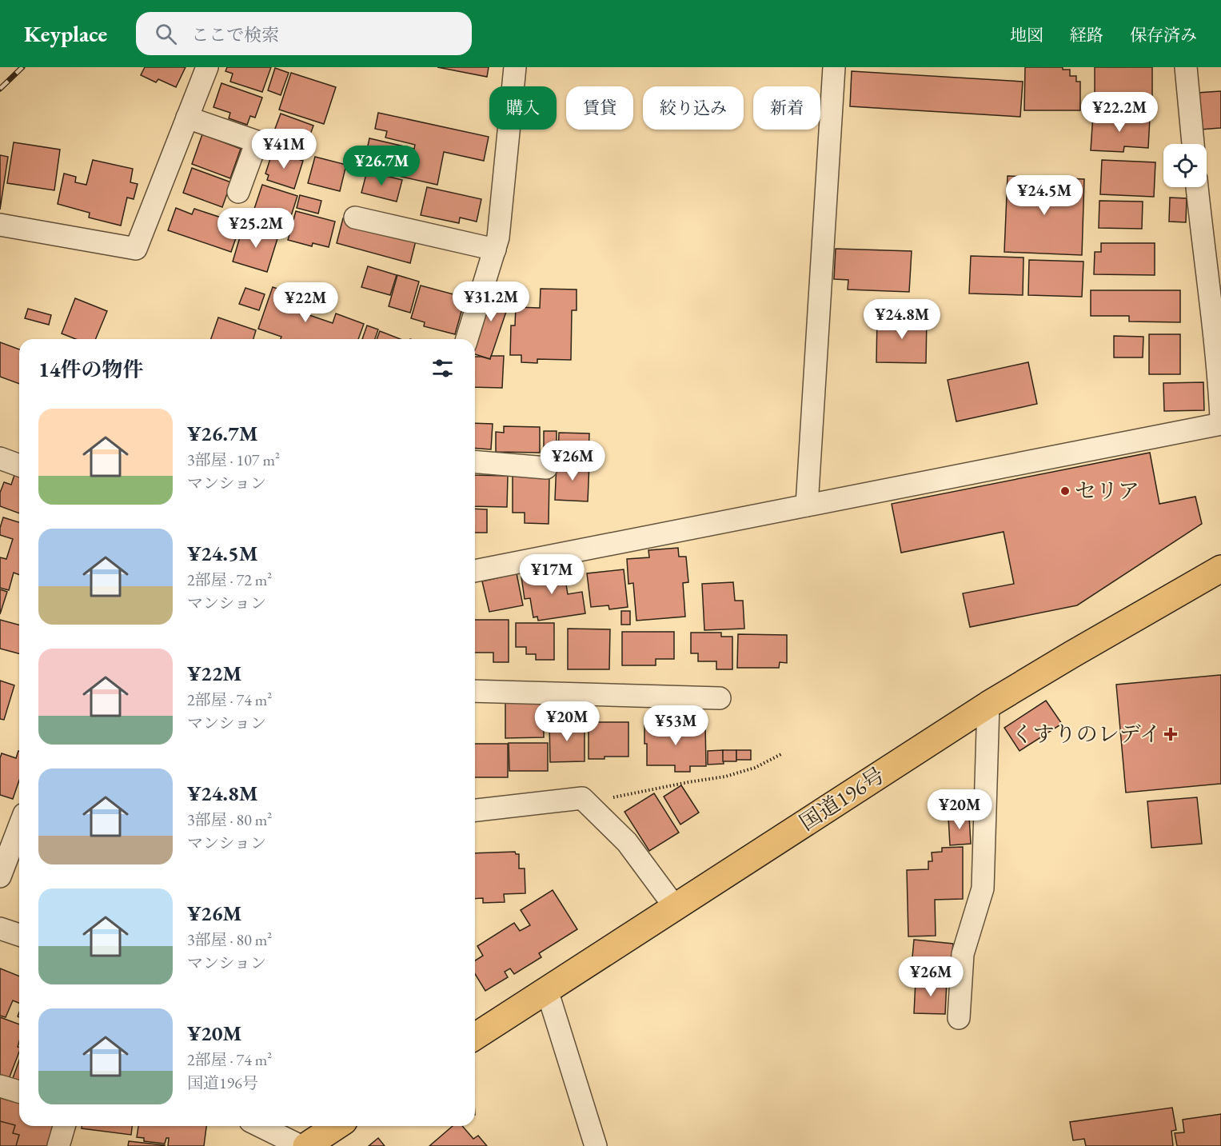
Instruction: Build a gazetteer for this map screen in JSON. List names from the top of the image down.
{
  "streets": {
    "highway": ["国道196号"]
  },
  "places": {
    "other": ["セリア"],
    "health": ["くすりのレデイ"]
  },
  "page": {
    "header": "Keyplace",
    "search": "ここで検索",
    "nav": ["地図", "経路", "保存済み"],
    "chip": [
      "購入",
      "賃貸",
      "絞り込み",
      "新着"
    ],
    "price": [
      "¥22.2M",
      "¥41M",
      "¥26.7M",
      "¥24.5M",
      "¥25.2M",
      "¥31.2M",
      "¥22M",
      "¥24.8M",
      "¥26M",
      "¥17M",
      "¥20M",
      "¥53M",
      "¥20M",
      "¥26M"
    ],
    "heading": "14件の物件",
    "list": [
      {
        "name": "¥26.7M",
        "note": "3部屋 · 107 m² · マンション"
      },
      {
        "name": "¥24.5M",
        "note": "2部屋 · 72 m² · マンション"
      },
      {
        "name": "¥22M",
        "note": "2部屋 · 74 m² · マンション"
      },
      {
        "name": "¥24.8M",
        "note": "3部屋 · 80 m² · マンション"
      },
      {
        "name": "¥26M",
        "note": "3部屋 · 80 m² · マンション"
      },
      {
        "name": "¥20M",
        "note": "2部屋 · 74 m² · 国道196号"
      }
    ]
  }
}
